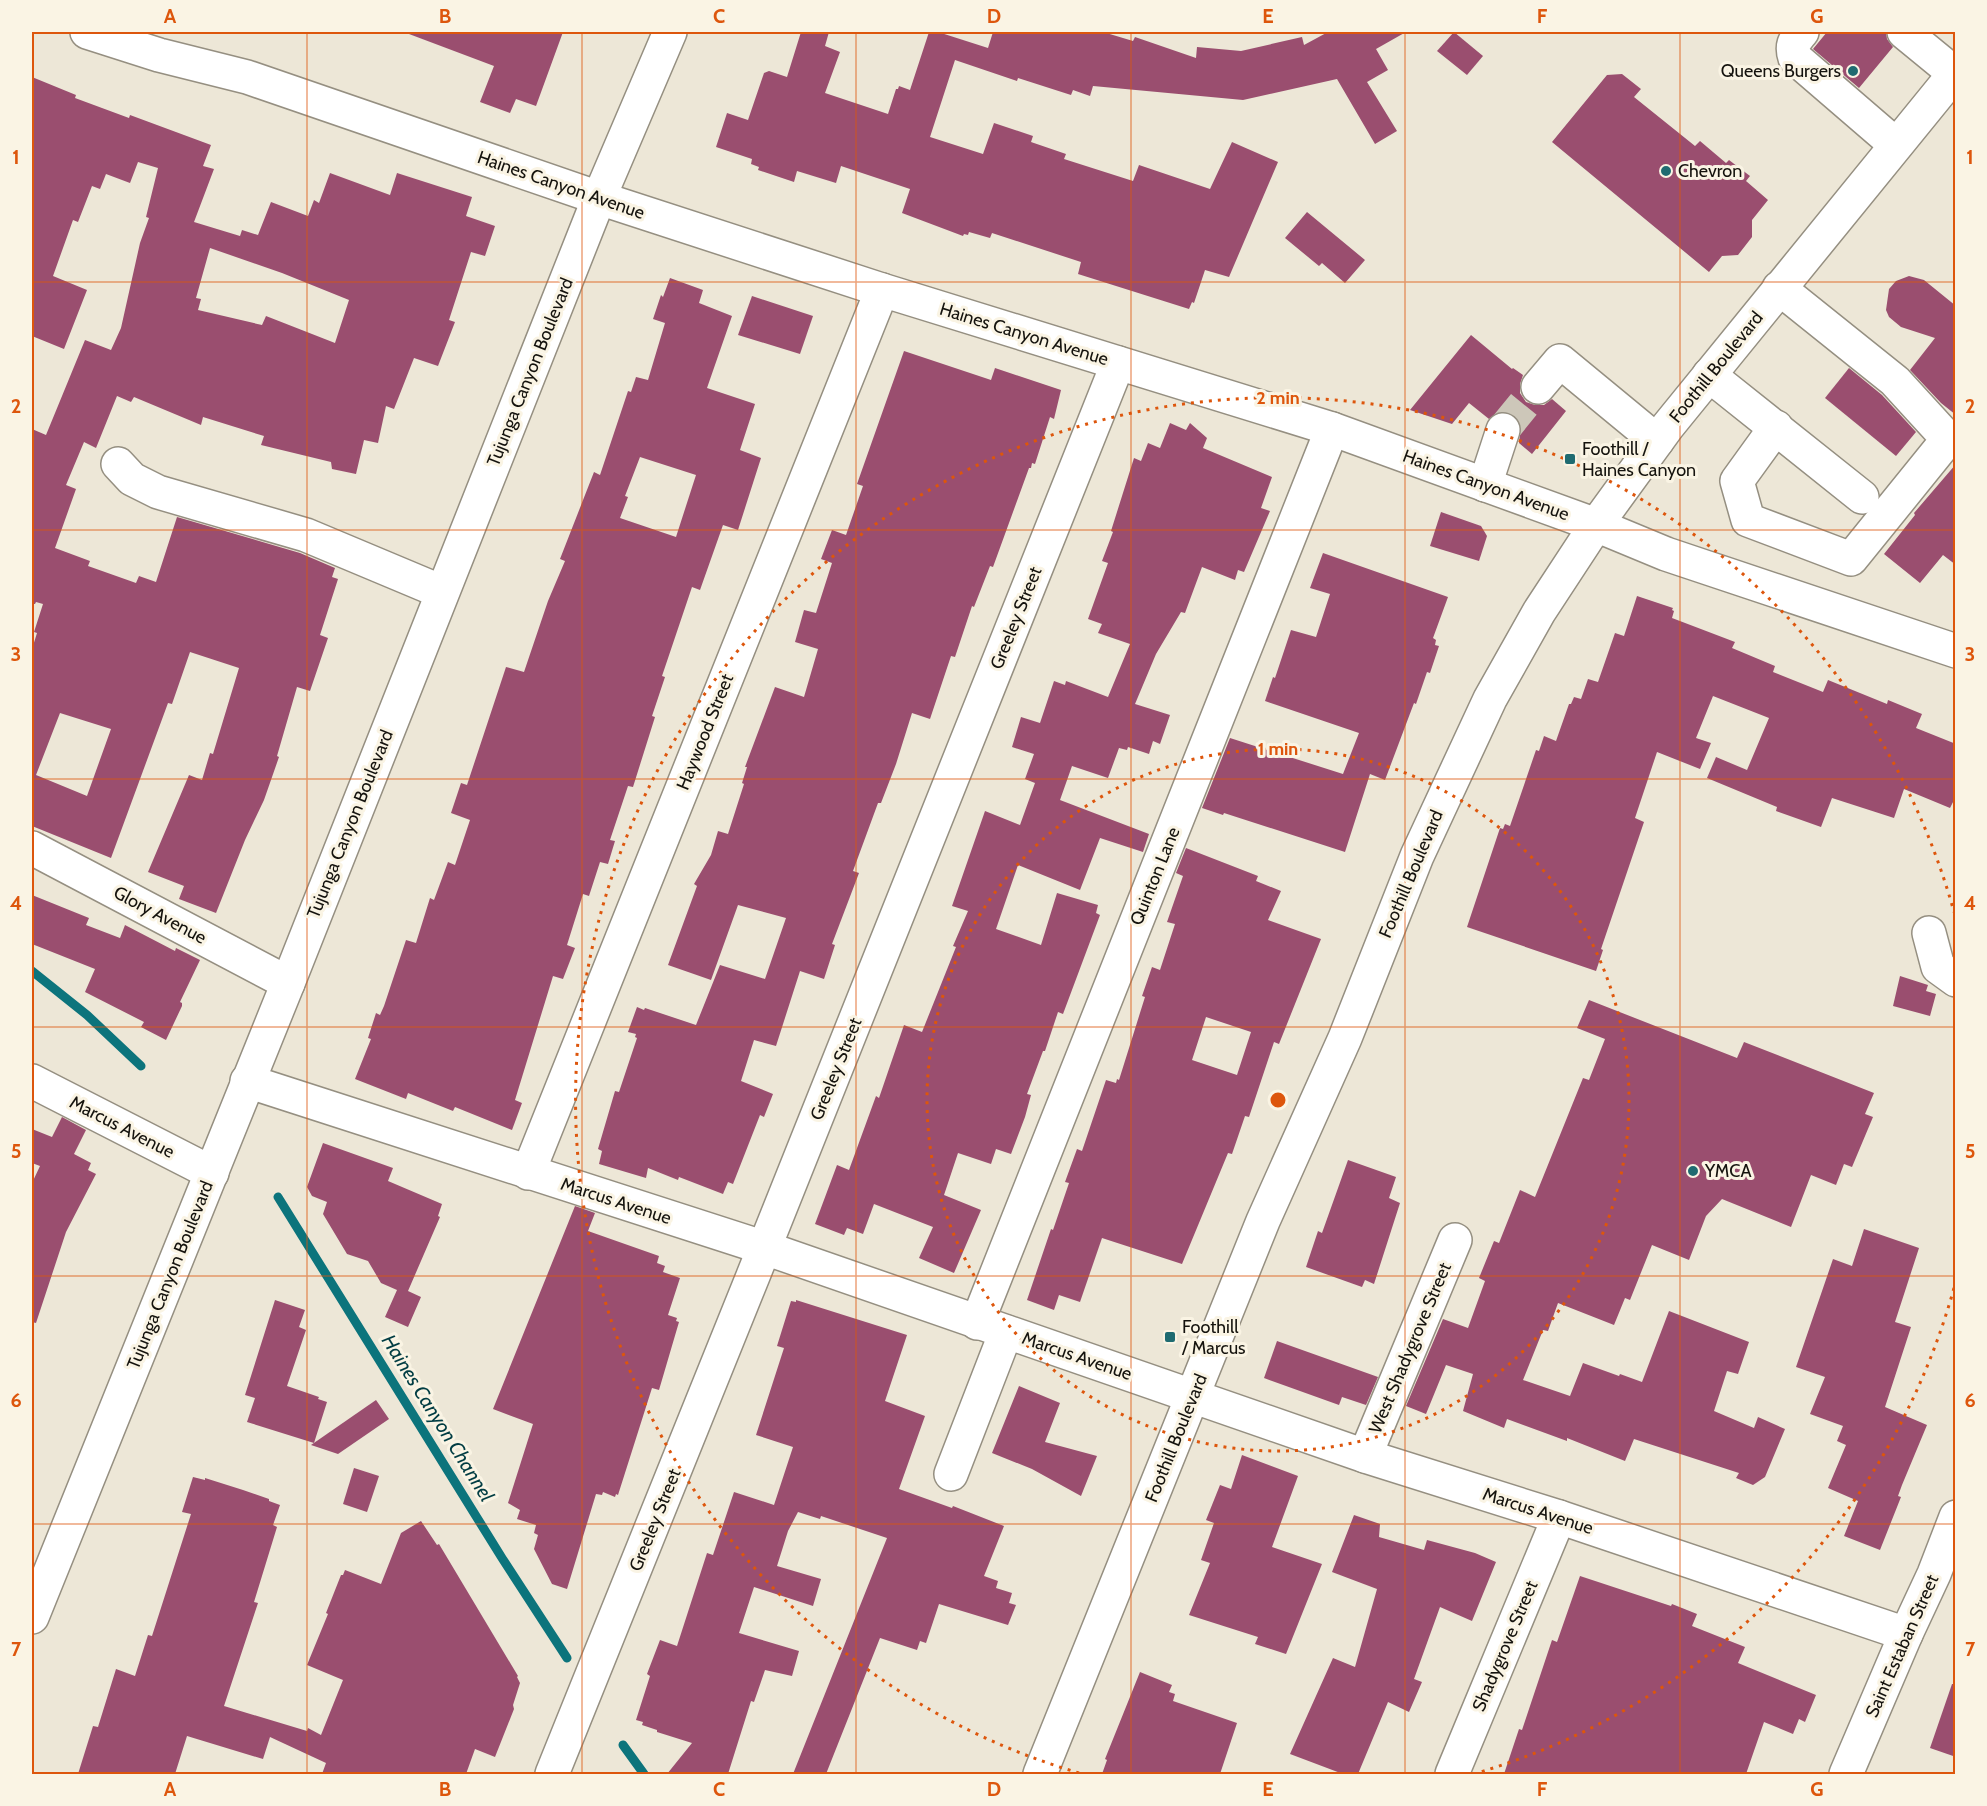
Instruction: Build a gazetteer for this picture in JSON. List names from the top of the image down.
{
  "streets": {
    "street": [
      "Haines Canyon Avenue",
      "Foothill Boulevard",
      "Tujunga Canyon Boulevard",
      "Greeley Street",
      "Haywood Street",
      "Quinton Lane",
      "Glory Avenue",
      "Marcus Avenue",
      "West Shadygrove Street",
      "Shadygrove Street",
      "Saint Estaban Street"
    ]
  },
  "crossings": [
    ["Haines Canyon Avenue", "Foothill Boulevard"],
    ["Haines Canyon Avenue", "Tujunga Canyon Boulevard"],
    ["Haines Canyon Avenue", "Greeley Street"],
    ["Haines Canyon Avenue", "Haywood Street"],
    ["Haines Canyon Avenue", "Quinton Lane"],
    ["Foothill Boulevard", "Marcus Avenue"],
    ["Tujunga Canyon Boulevard", "Glory Avenue"],
    ["Tujunga Canyon Boulevard", "Marcus Avenue"],
    ["Greeley Street", "Marcus Avenue"],
    ["Haywood Street", "Marcus Avenue"],
    ["Quinton Lane", "Marcus Avenue"],
    ["Marcus Avenue", "West Shadygrove Street"],
    ["Marcus Avenue", "Shadygrove Street"],
    ["Marcus Avenue", "Saint Estaban Street"]
  ],
  "water": ["Haines Canyon Channel"],
  "places": {
    "other": ["Queens Burgers", "Chevron", "YMCA"],
    "transit": ["Foothill / Haines Canyon", "Foothill / Marcus"]
  },
  "grid": {
    "columns": [
      "A",
      "B",
      "C",
      "D",
      "E",
      "F",
      "G"
    ],
    "rows": [
      "1",
      "2",
      "3",
      "4",
      "5",
      "6",
      "7"
    ]
  },
  "rings": ["2 min", "1 min"]
}
